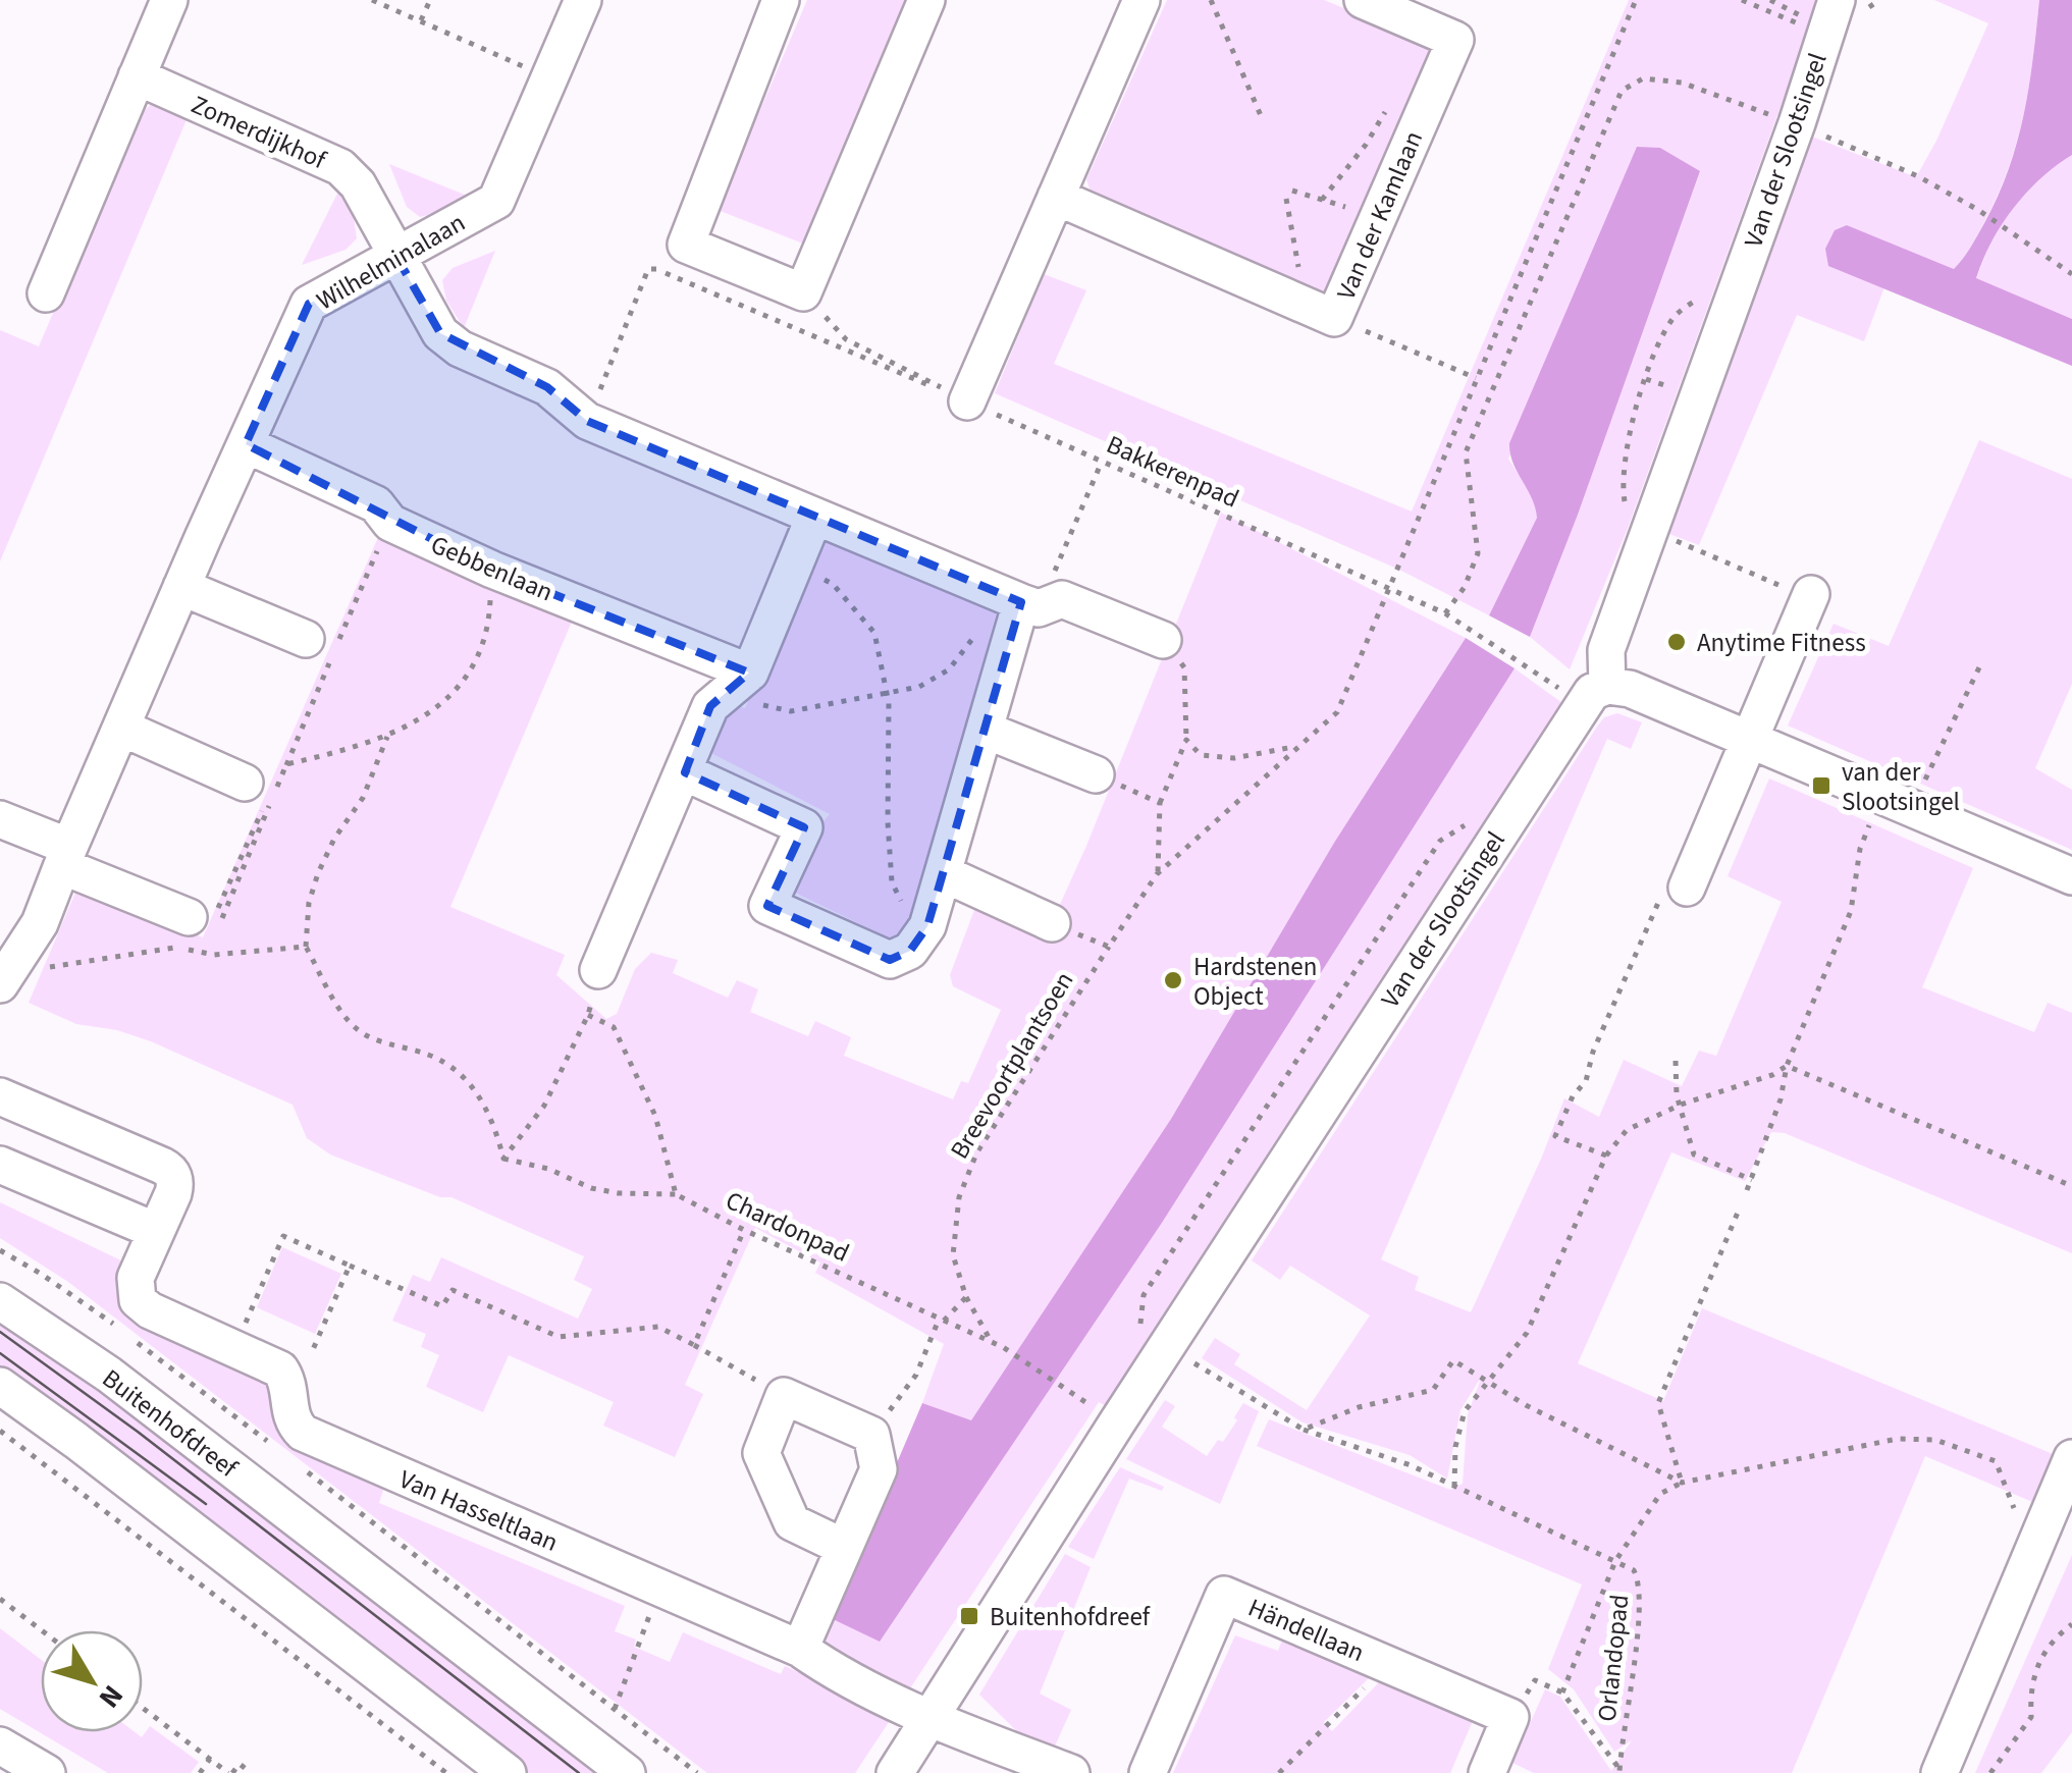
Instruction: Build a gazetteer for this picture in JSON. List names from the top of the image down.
{
  "streets": {
    "street": [
      "Zomerdijkhof",
      "Van der Slootsingel",
      "Van der Kamlaan",
      "Wilhelminalaan",
      "Gebbenlaan",
      "Buitenhofdreef",
      "Van Hasseltlaan",
      "Händellaan"
    ],
    "path": [
      "Bakkerenpad",
      "Breevoortplantsoen",
      "Chardonpad",
      "Orlandopad"
    ]
  },
  "crossings": [
    ["Zomerdijkhof", "Wilhelminalaan"],
    ["Van der Slootsingel", "Van Hasseltlaan"],
    ["Wilhelminalaan", "Gebbenlaan"],
    ["Bakkerenpad", "Breevoortplantsoen"],
    ["Breevoortplantsoen", "Chardonpad"]
  ],
  "places": {
    "other": ["Anytime Fitness", "Hardstenen Object"],
    "transit": ["van der Slootsingel", "Buitenhofdreef"]
  },
  "north": "bottom right"
}
